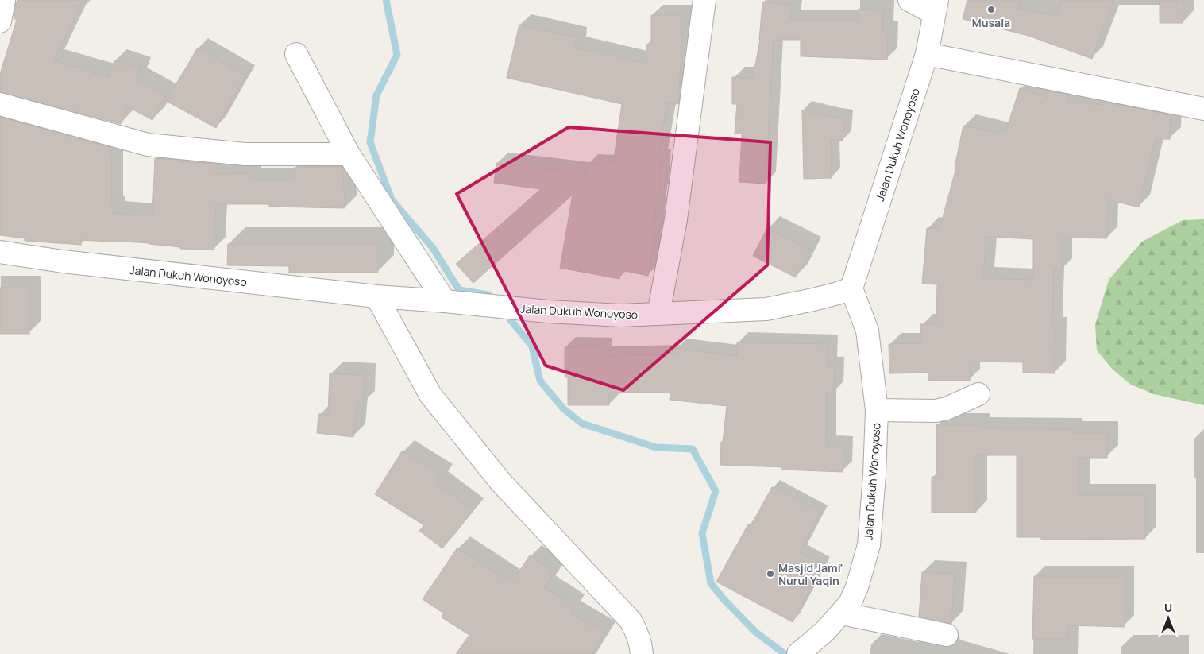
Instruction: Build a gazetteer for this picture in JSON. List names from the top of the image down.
{
  "streets": {
    "street": ["Jalan Dukuh Wonoyoso"]
  },
  "places": ["Musala", "Masjid Jami' Nurul Yaqin"],
  "north": "top"
}
